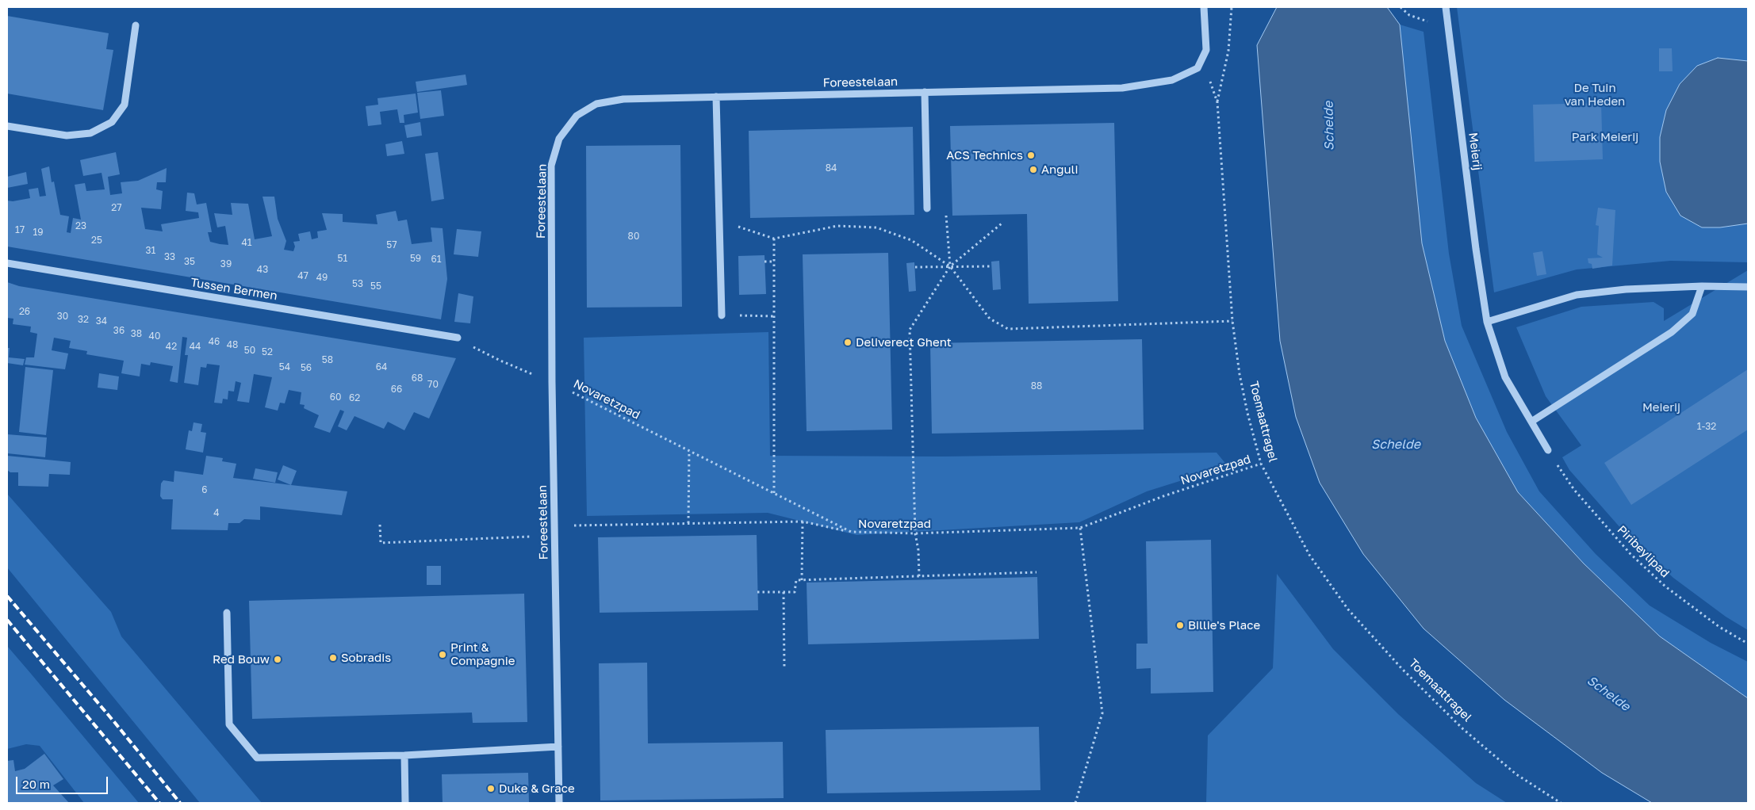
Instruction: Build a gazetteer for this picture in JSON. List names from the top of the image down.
{
  "streets": {
    "street": ["Foreestelaan", "Meierij", "Tussen Bermen"],
    "path": ["Novaretzpad", "Toemaattragel", "Piribeylipad"]
  },
  "crossings": [
    ["Foreestelaan", "Novaretzpad"],
    ["Foreestelaan", "Toemaattragel"],
    ["Meierij", "Piribeylipad"],
    ["Tussen Bermen", "Novaretzpad"],
    ["Novaretzpad", "Toemaattragel"]
  ],
  "water": ["Schelde"],
  "parks": ["De Tuin van Heden", "Park Meierij", "Meierij"],
  "places": [
    "ACS Technics",
    "Anguli",
    "Deliverect Ghent",
    "Billie's Place",
    "Print & Compagnie",
    "Sobradis",
    "Red Bouw",
    "Duke & Grace"
  ],
  "house_numbers": [
    "84",
    "27",
    "23",
    "17",
    "19",
    "80",
    "25",
    "41",
    "57",
    "31",
    "33",
    "51",
    "59",
    "61",
    "35",
    "39",
    "43",
    "47",
    "49",
    "53",
    "55",
    "26",
    "30",
    "32",
    "34",
    "36",
    "38",
    "40",
    "46",
    "48",
    "42",
    "44",
    "50",
    "52",
    "58",
    "54",
    "64",
    "56",
    "68",
    "70",
    "88",
    "66",
    "60",
    "62",
    "1-32",
    "6",
    "4"
  ],
  "scale_bar": "20 m"
}
